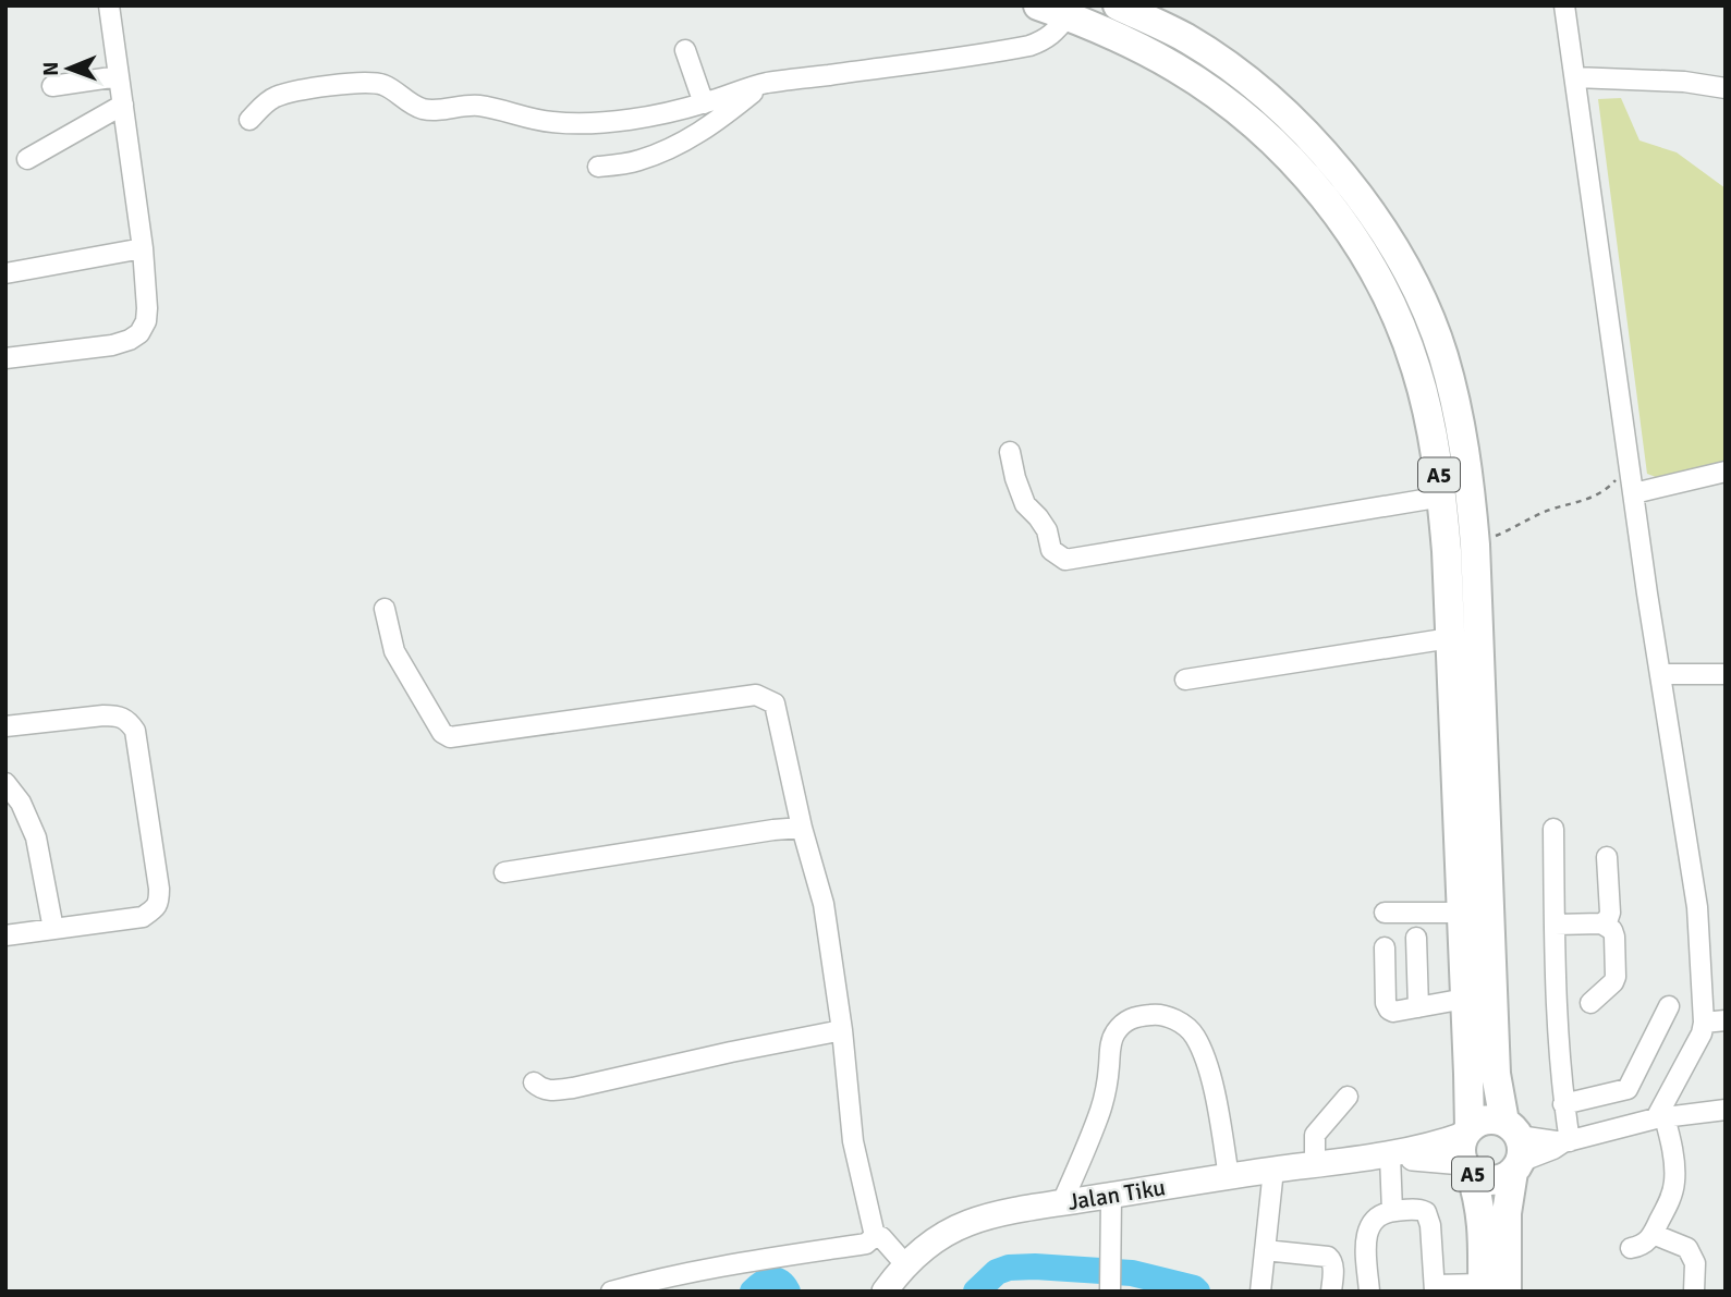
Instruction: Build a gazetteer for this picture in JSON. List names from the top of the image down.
{
  "streets": {
    "highway": ["A5"],
    "main road": ["Jalan Tiku"]
  },
  "crossings": [
    ["A5", "Jalan Tiku"]
  ],
  "north": "left"
}
